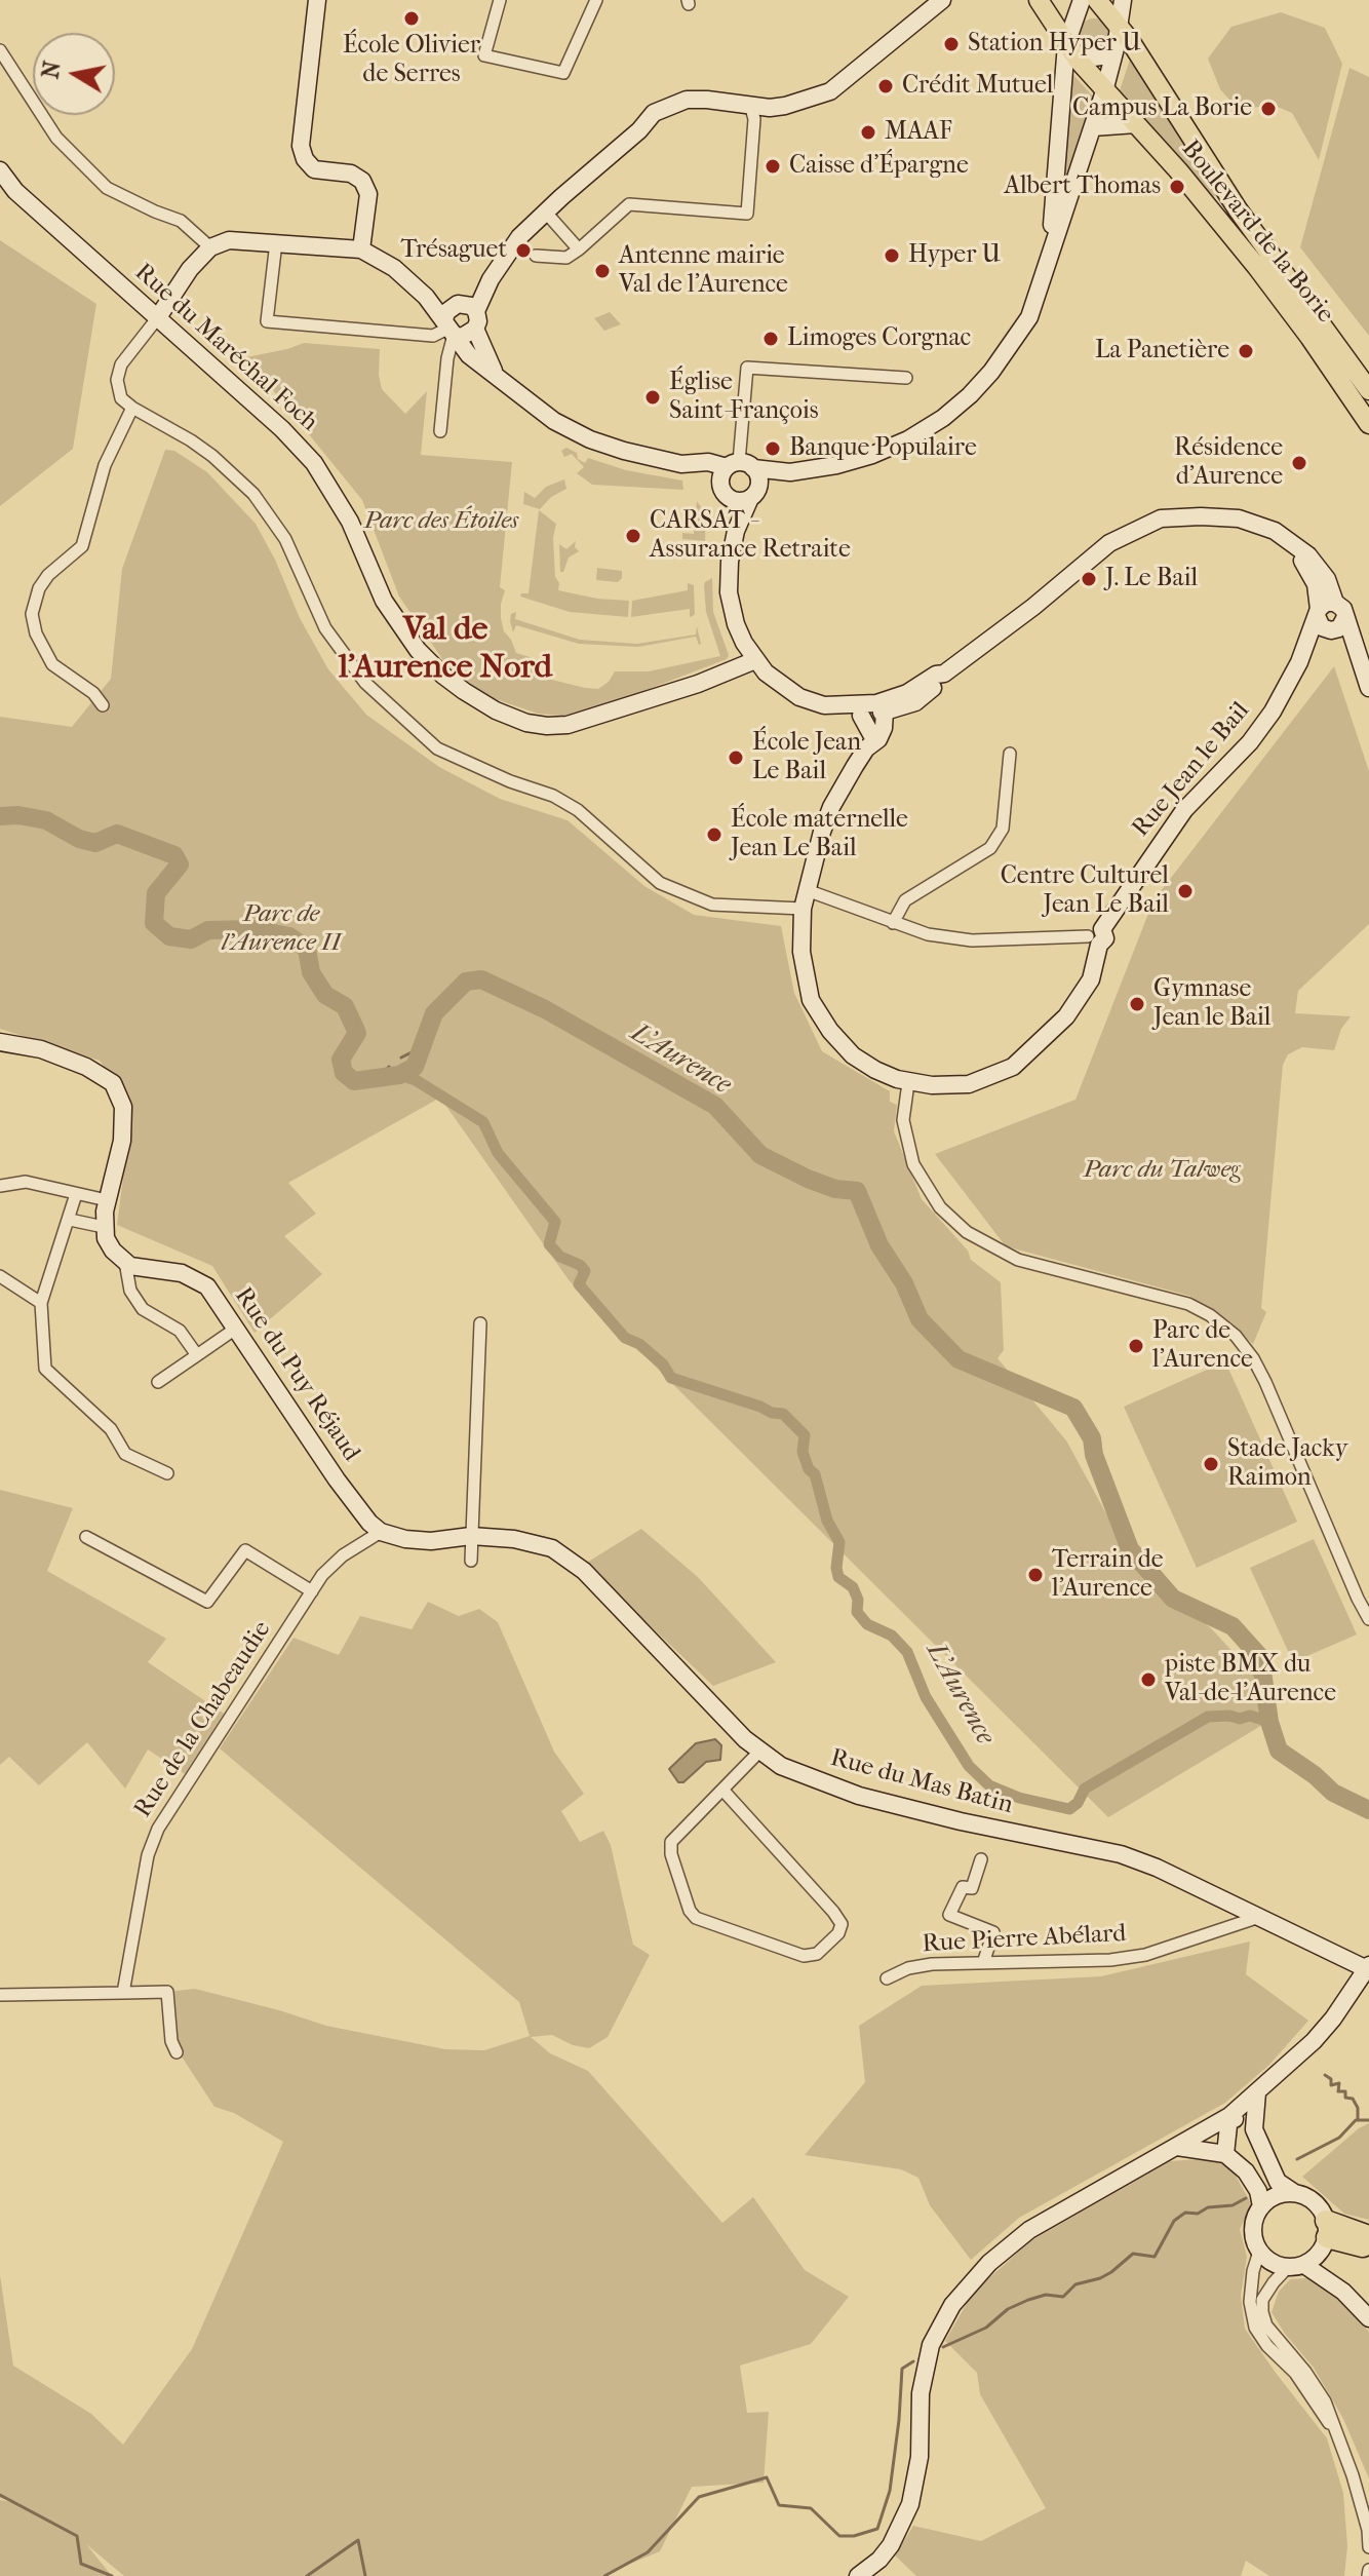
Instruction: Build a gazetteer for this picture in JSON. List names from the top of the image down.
{
  "streets": {
    "main road": ["Boulevard de la Borie"],
    "street": [
      "Rue du Maréchal Foch",
      "Rue Jean le Bail",
      "Rue du Puy Réjaud",
      "Rue de la Chabeaudie",
      "Rue du Mas Batin",
      "Rue Pierre Abélard"
    ]
  },
  "crossings": [
    ["Rue du Puy Réjaud", "Rue de la Chabeaudie"],
    ["Rue du Puy Réjaud", "Rue du Mas Batin"],
    ["Rue de la Chabeaudie", "Rue du Mas Batin"],
    ["Rue du Mas Batin", "Rue Pierre Abélard"]
  ],
  "districts": ["Val de l'Aurence Nord"],
  "water": ["L'Aurence"],
  "parks": ["Parc des Étoiles", "Parc de l'Aurence II", "Parc du Talweg"],
  "places": [
    "École Olivier de Serres",
    "Station Hyper U",
    "Crédit Mutuel",
    "Campus La Borie",
    "MAAF",
    "Caisse d'Épargne",
    "Albert Thomas",
    "Trésaguet",
    "Hyper U",
    "Antenne mairie Val de l'Aurence",
    "Limoges Corgnac",
    "La Panetière",
    "Église Saint-François",
    "Banque Populaire",
    "Résidence d'Aurence",
    "CARSAT - Assurance Retraite",
    "J. Le Bail",
    "École Jean Le Bail",
    "École maternelle Jean Le Bail",
    "Centre Culturel Jean Le Bail",
    "Gymnase Jean le Bail",
    "Parc de l'Aurence",
    "Stade Jacky Raimon",
    "Terrain de l'Aurence",
    "piste BMX du Val-de-l'Aurence"
  ],
  "north": "left"
}
